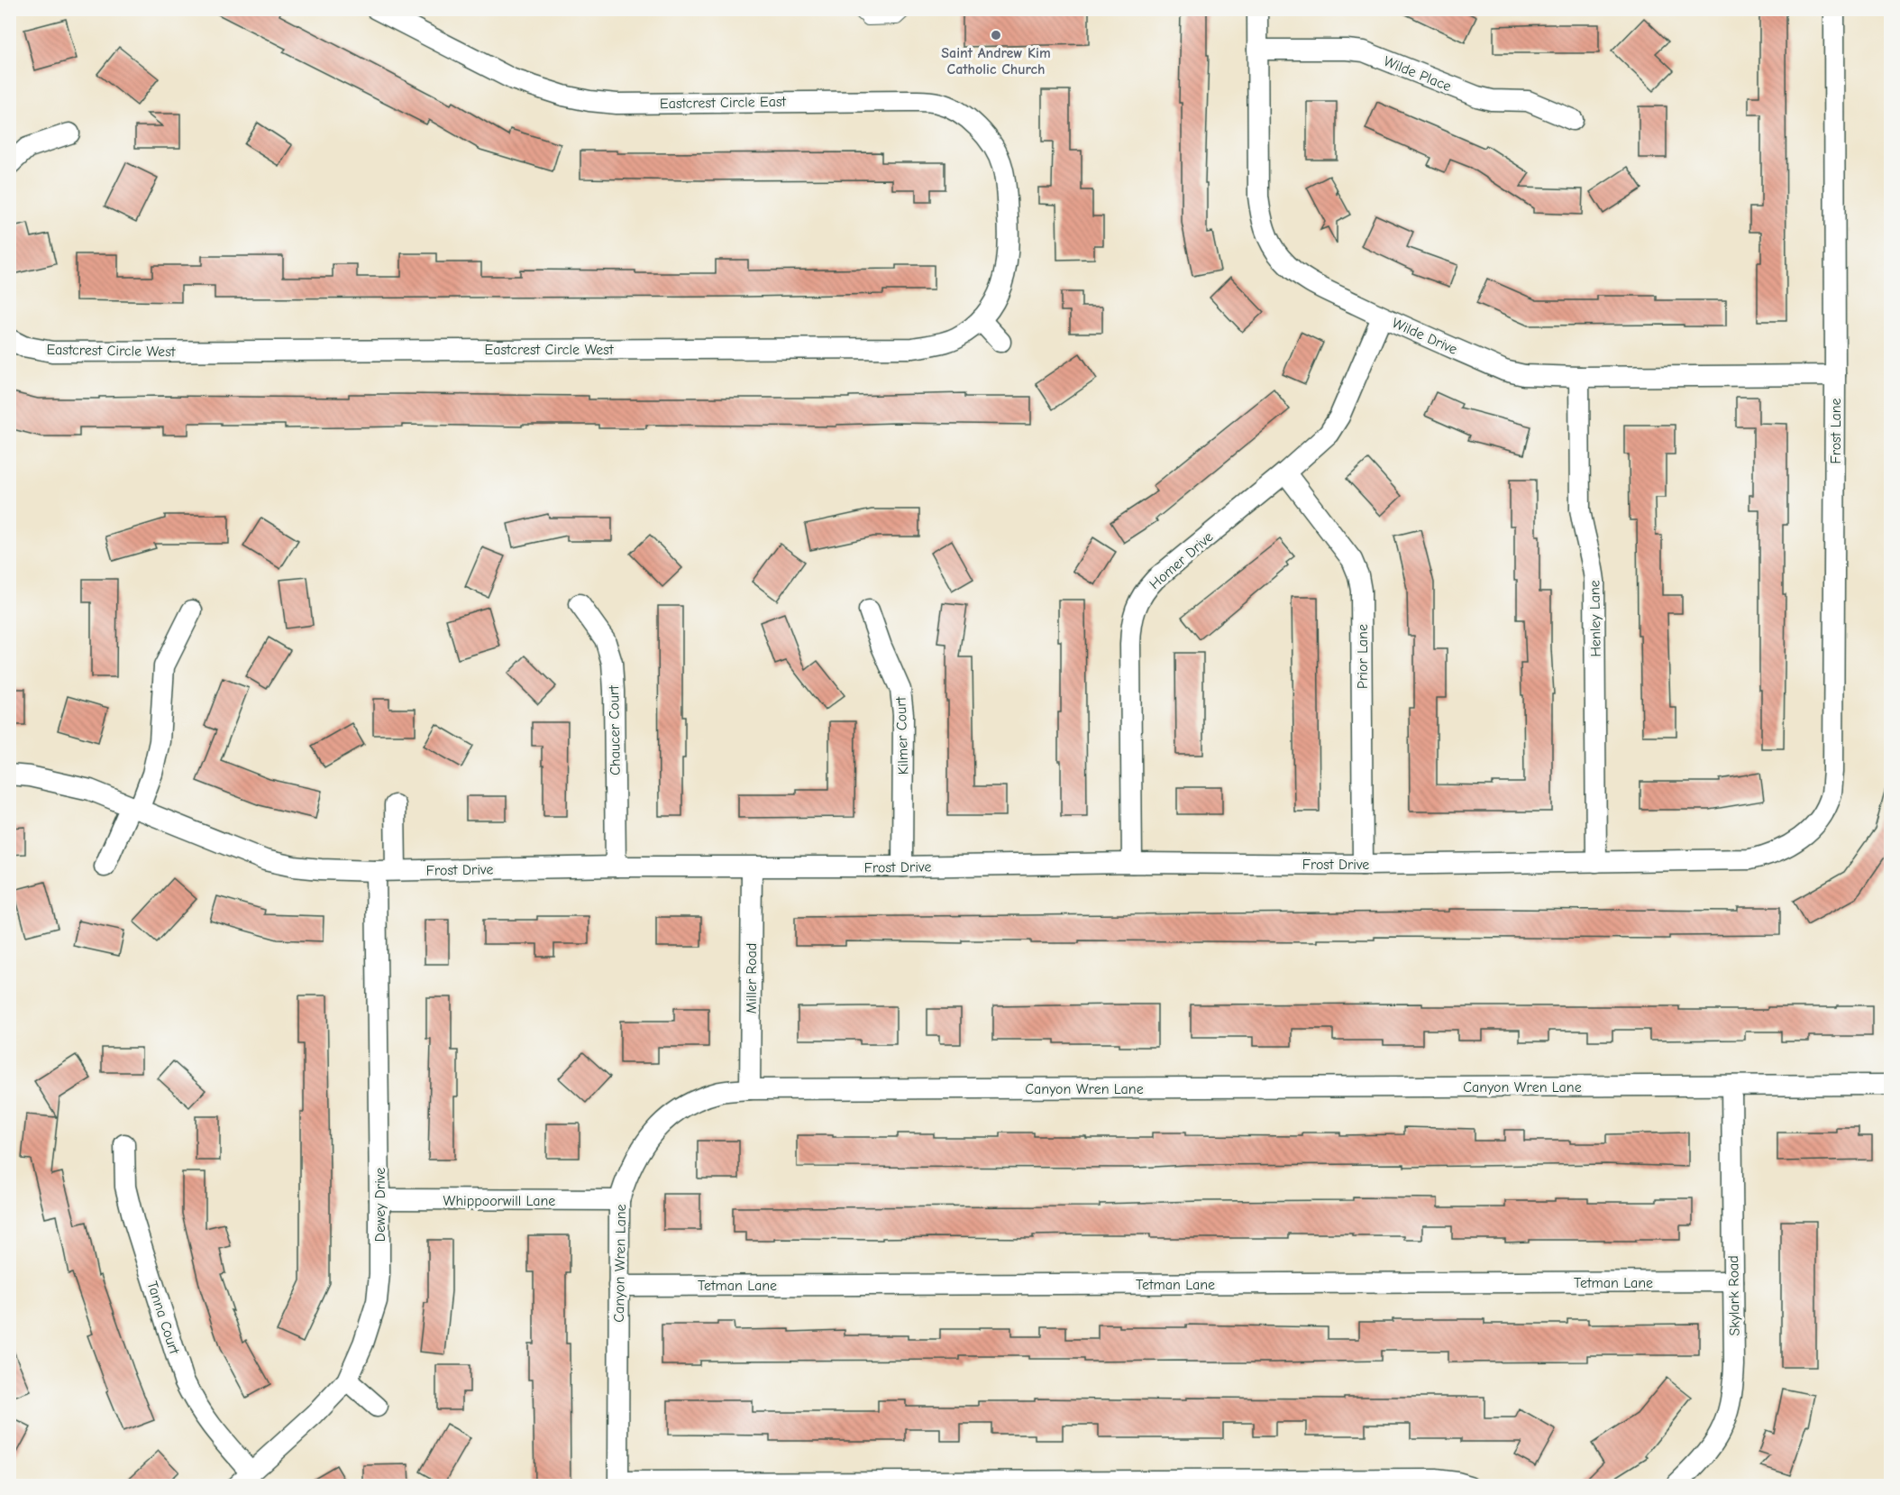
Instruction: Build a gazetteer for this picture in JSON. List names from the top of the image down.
{
  "streets": {
    "street": [
      "Wilde Place",
      "Eastcrest Circle East",
      "Wilde Drive",
      "Eastcrest Circle West",
      "Frost Lane",
      "Homer Drive",
      "Henley Lane",
      "Prior Lane",
      "Chaucer Court",
      "Kilmer Court",
      "Frost Drive",
      "Miller Road",
      "Canyon Wren Lane",
      "Whippoorwill Lane",
      "Dewey Drive",
      "Tetman Lane",
      "Skylark Road",
      "Tanna Court"
    ]
  },
  "crossings": [
    ["Wilde Place", "Wilde Drive"],
    ["Eastcrest Circle East", "Eastcrest Circle West"],
    ["Wilde Drive", "Frost Lane"],
    ["Wilde Drive", "Homer Drive"],
    ["Wilde Drive", "Henley Lane"],
    ["Frost Lane", "Frost Drive"],
    ["Homer Drive", "Prior Lane"],
    ["Homer Drive", "Frost Drive"],
    ["Henley Lane", "Frost Drive"],
    ["Prior Lane", "Frost Drive"],
    ["Chaucer Court", "Frost Drive"],
    ["Kilmer Court", "Frost Drive"],
    ["Frost Drive", "Miller Road"],
    ["Frost Drive", "Dewey Drive"],
    ["Miller Road", "Canyon Wren Lane"],
    ["Canyon Wren Lane", "Whippoorwill Lane"],
    ["Canyon Wren Lane", "Tetman Lane"],
    ["Canyon Wren Lane", "Skylark Road"],
    ["Whippoorwill Lane", "Dewey Drive"],
    ["Dewey Drive", "Tanna Court"],
    ["Tetman Lane", "Skylark Road"]
  ],
  "places": ["Saint Andrew Kim Catholic Church"]
}
